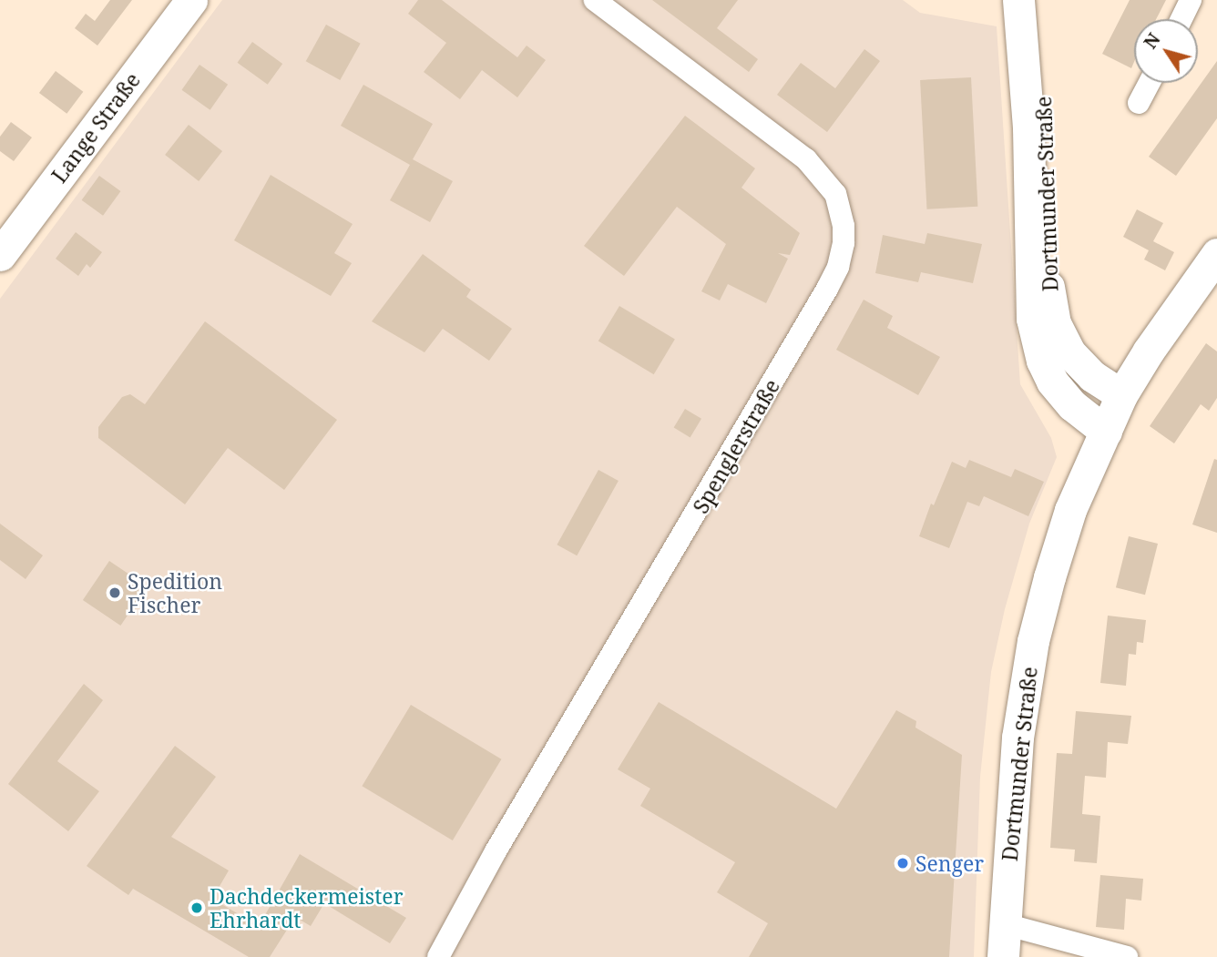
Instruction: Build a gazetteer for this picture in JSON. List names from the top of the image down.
{
  "streets": {
    "main road": ["Lange Straße", "Dortmunder Straße"],
    "street": ["Spenglerstraße"]
  },
  "places": ["Spedition Fischer", "Senger", "Dachdeckermeister Ehrhardt"],
  "north": "top left"
}
